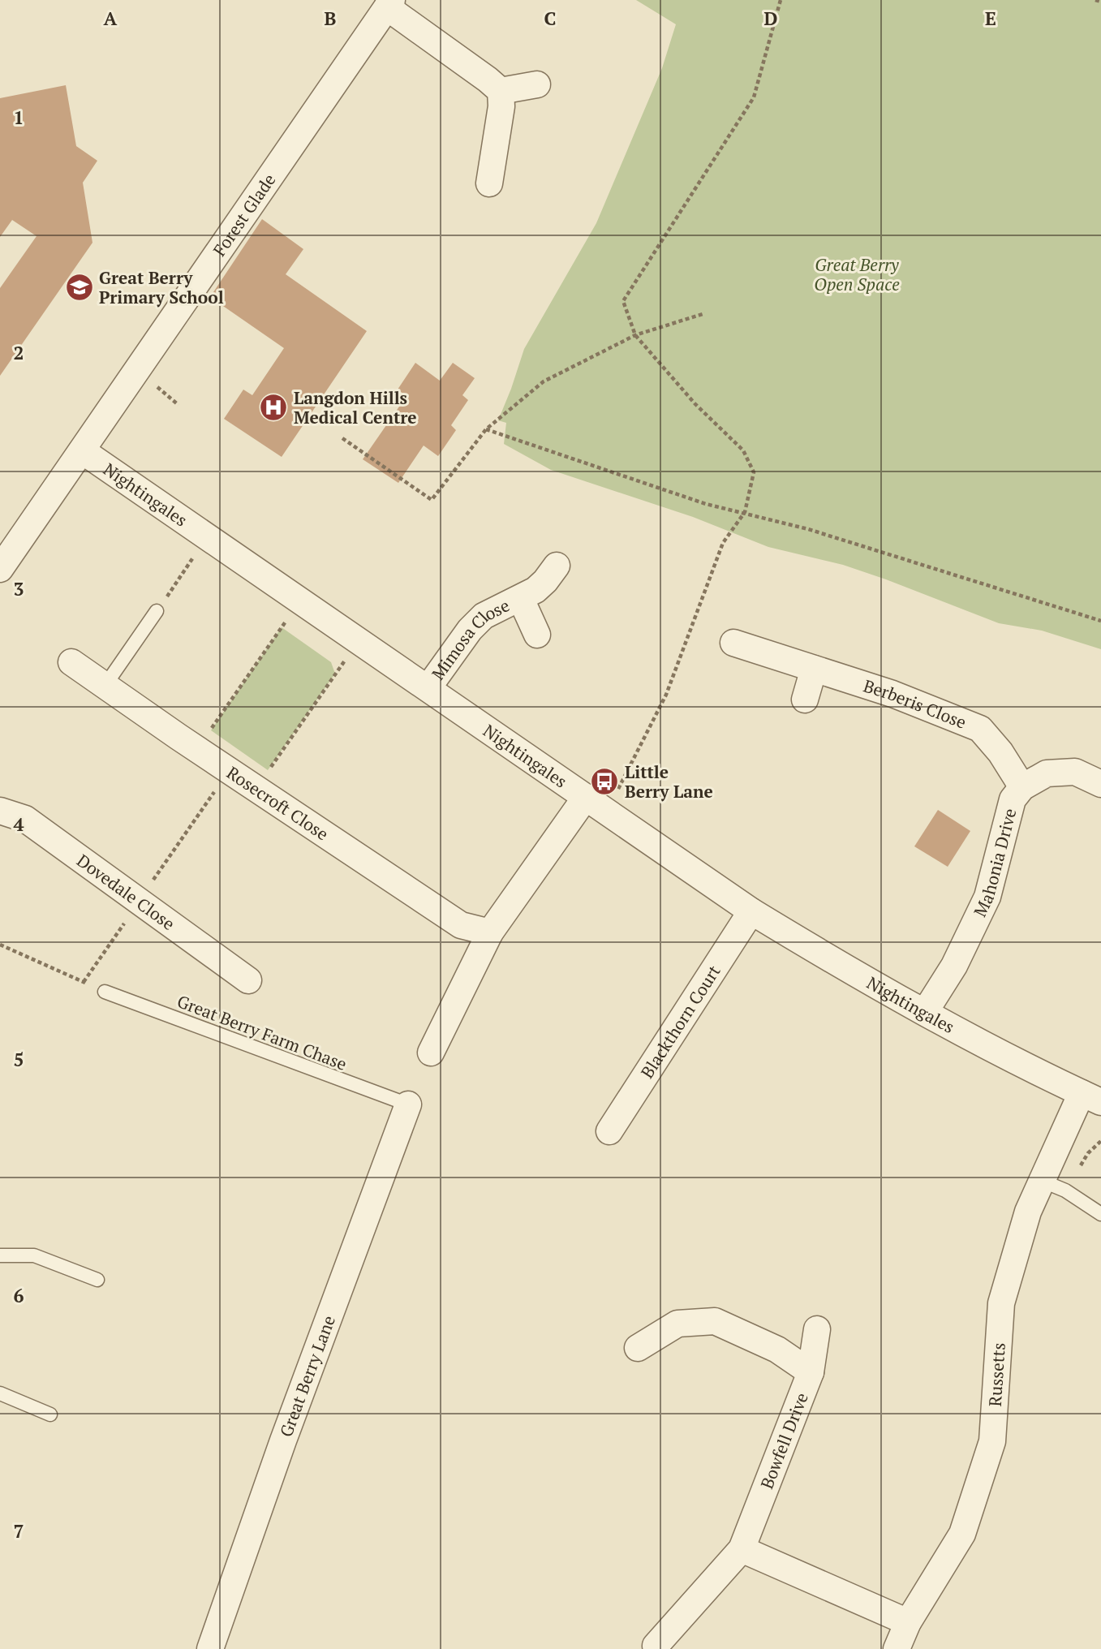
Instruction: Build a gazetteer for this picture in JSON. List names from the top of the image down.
{
  "streets": {
    "street": [
      "Forest Glade",
      "Nightingales",
      "Mimosa Close",
      "Berberis Close",
      "Rosecroft Close",
      "Mahonia Drive",
      "Dovedale Close",
      "Blackthorn Court",
      "Russetts",
      "Great Berry Lane",
      "Bowfell Drive"
    ],
    "lane": ["Great Berry Farm Chase"]
  },
  "crossings": [
    ["Forest Glade", "Nightingales"],
    ["Nightingales", "Mimosa Close"],
    ["Nightingales", "Mahonia Drive"],
    ["Nightingales", "Blackthorn Court"],
    ["Nightingales", "Russetts"],
    ["Berberis Close", "Mahonia Drive"],
    ["Great Berry Farm Chase", "Great Berry Lane"]
  ],
  "parks": ["Great Berry Open Space"],
  "places": {
    "school or university": ["Great Berry Primary School"],
    "hospital": ["Langdon Hills Medical Centre"],
    "bus stop": ["Little Berry Lane"]
  },
  "grid": {
    "columns": [
      "A",
      "B",
      "C",
      "D",
      "E"
    ],
    "rows": [
      "1",
      "2",
      "3",
      "4",
      "5",
      "6",
      "7"
    ]
  }
}
